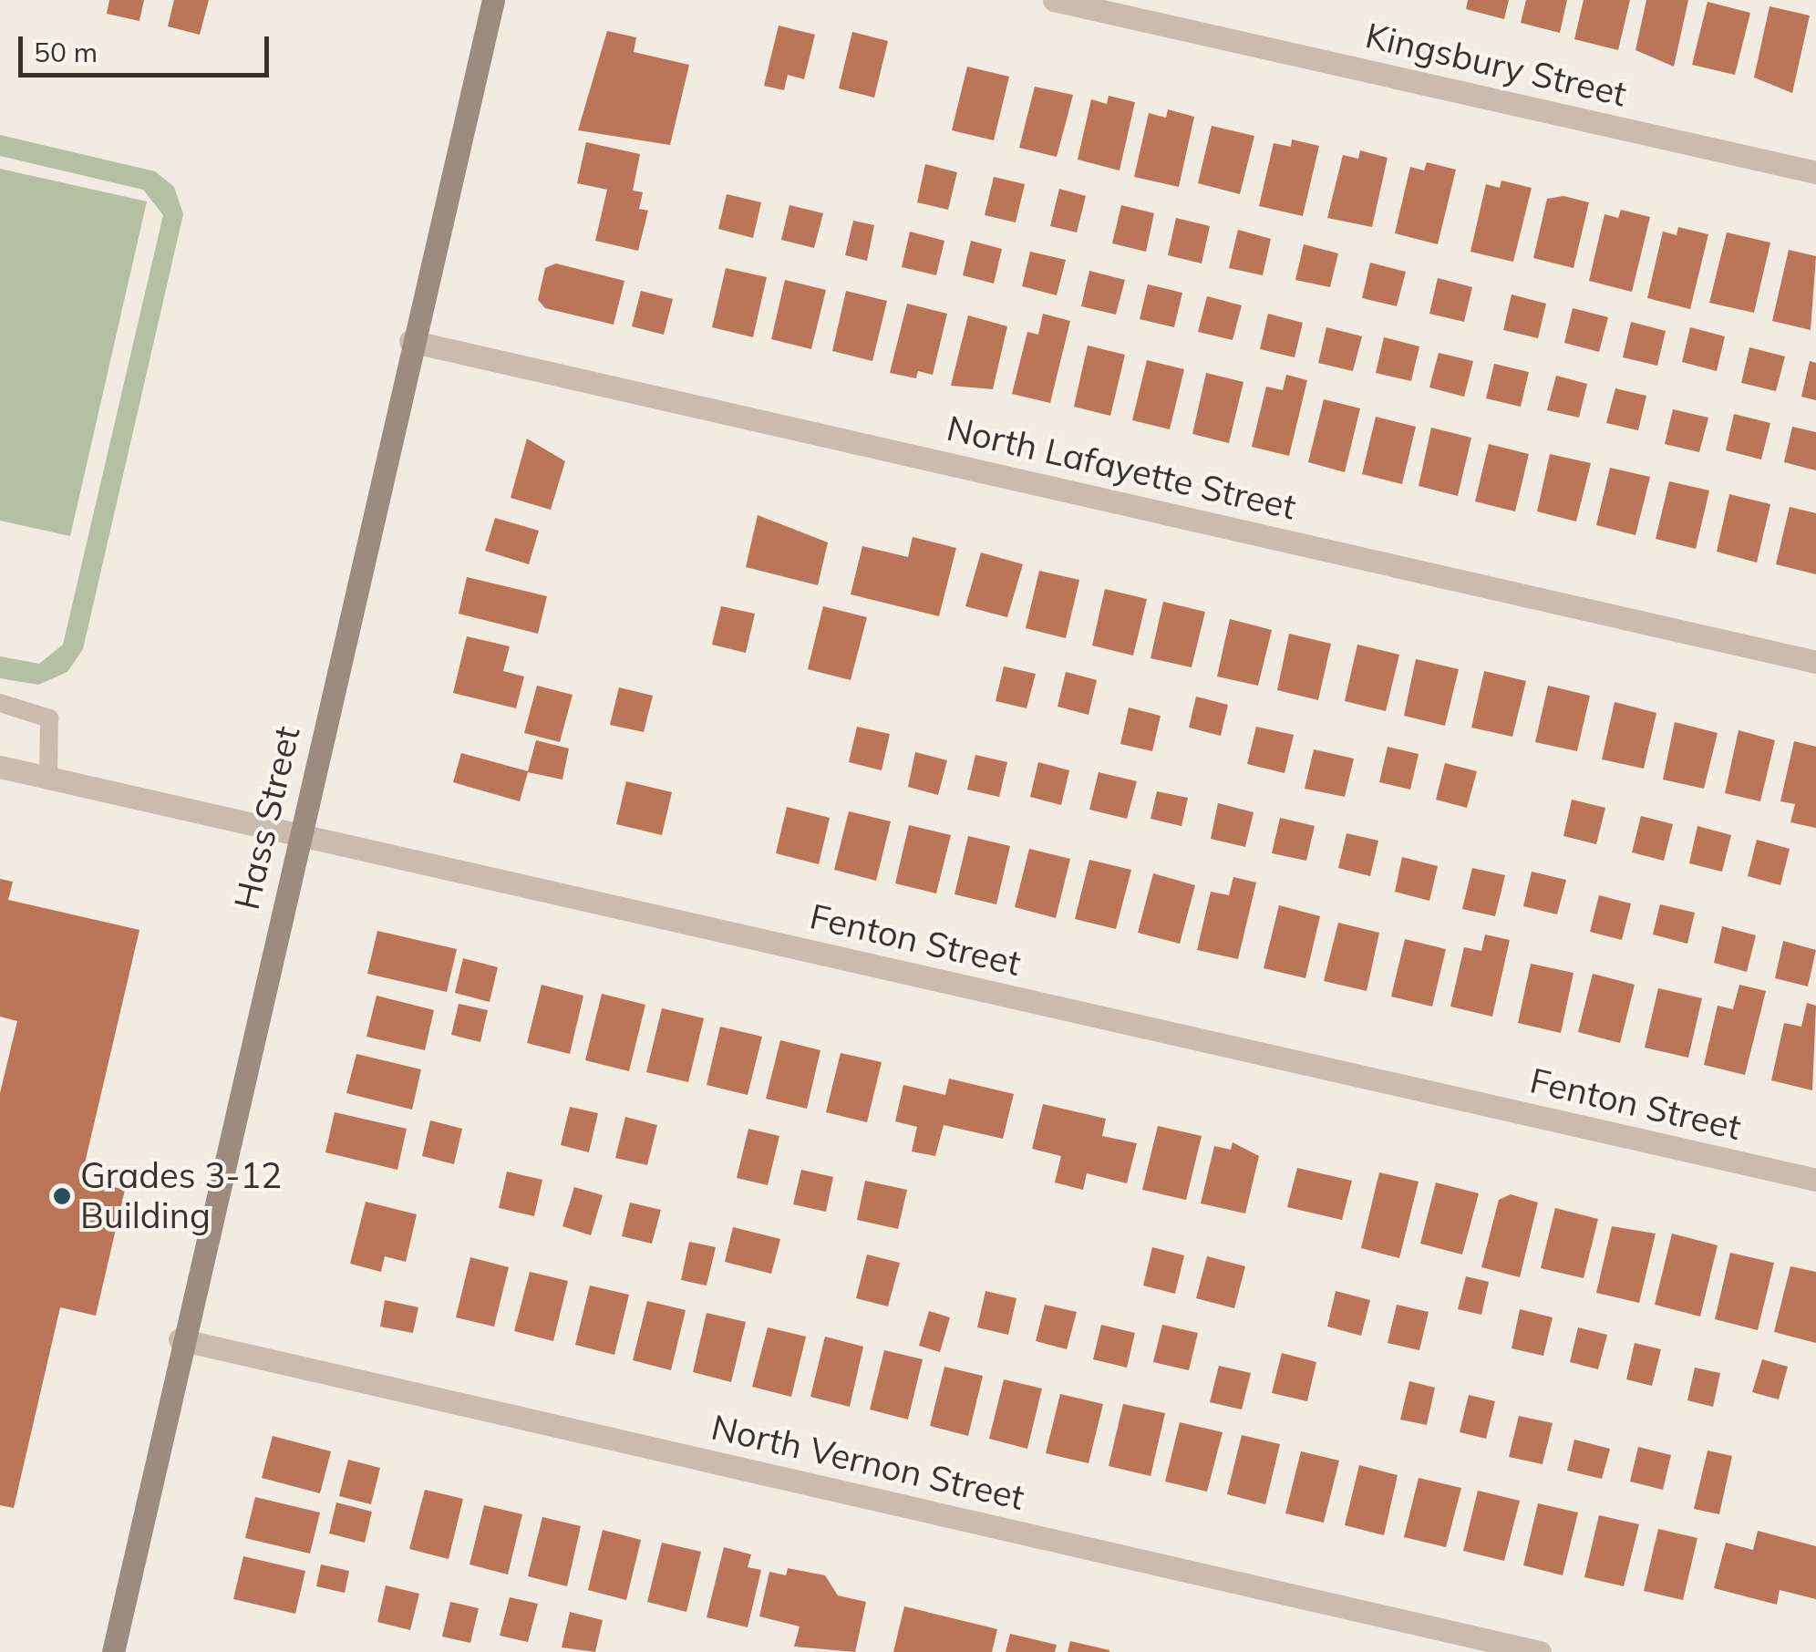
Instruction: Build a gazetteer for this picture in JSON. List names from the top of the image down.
{
  "streets": {
    "street": [
      "Kingsbury Street",
      "North Lafayette Street",
      "Hass Street",
      "Fenton Street",
      "North Vernon Street"
    ]
  },
  "crossings": [
    ["North Lafayette Street", "Hass Street"],
    ["Hass Street", "Fenton Street"],
    ["Hass Street", "North Vernon Street"]
  ],
  "places": ["Grades 3-12 Building"],
  "scale_bar": "50 m"
}
